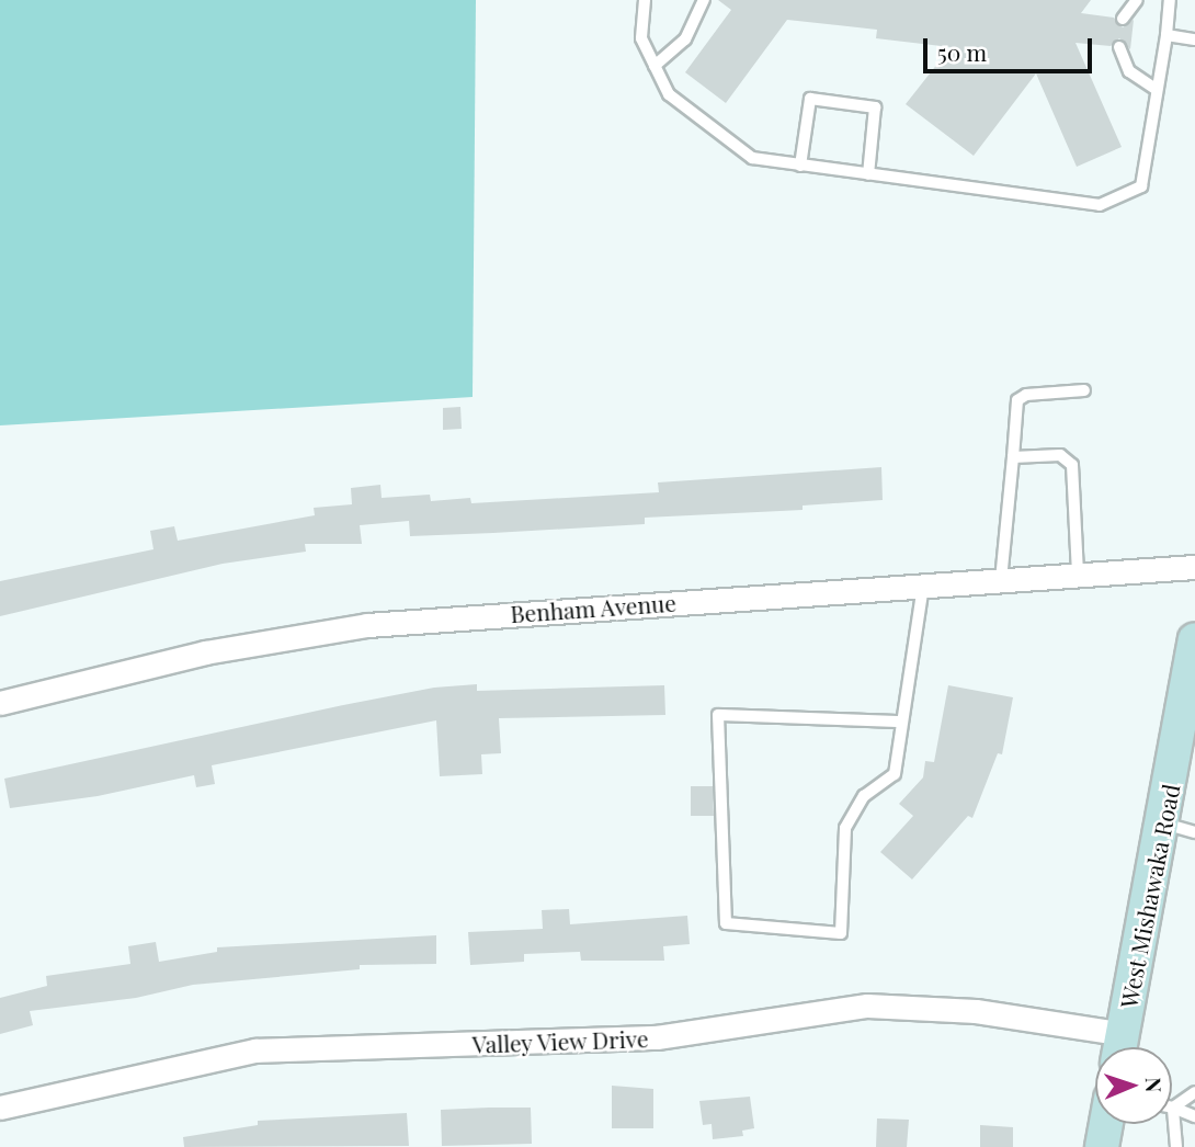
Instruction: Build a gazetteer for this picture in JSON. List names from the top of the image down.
{
  "streets": {
    "main road": ["West Mishawaka Road"],
    "street": ["Benham Avenue", "Valley View Drive"]
  },
  "scale_bar": "50 m",
  "north": "right"
}
